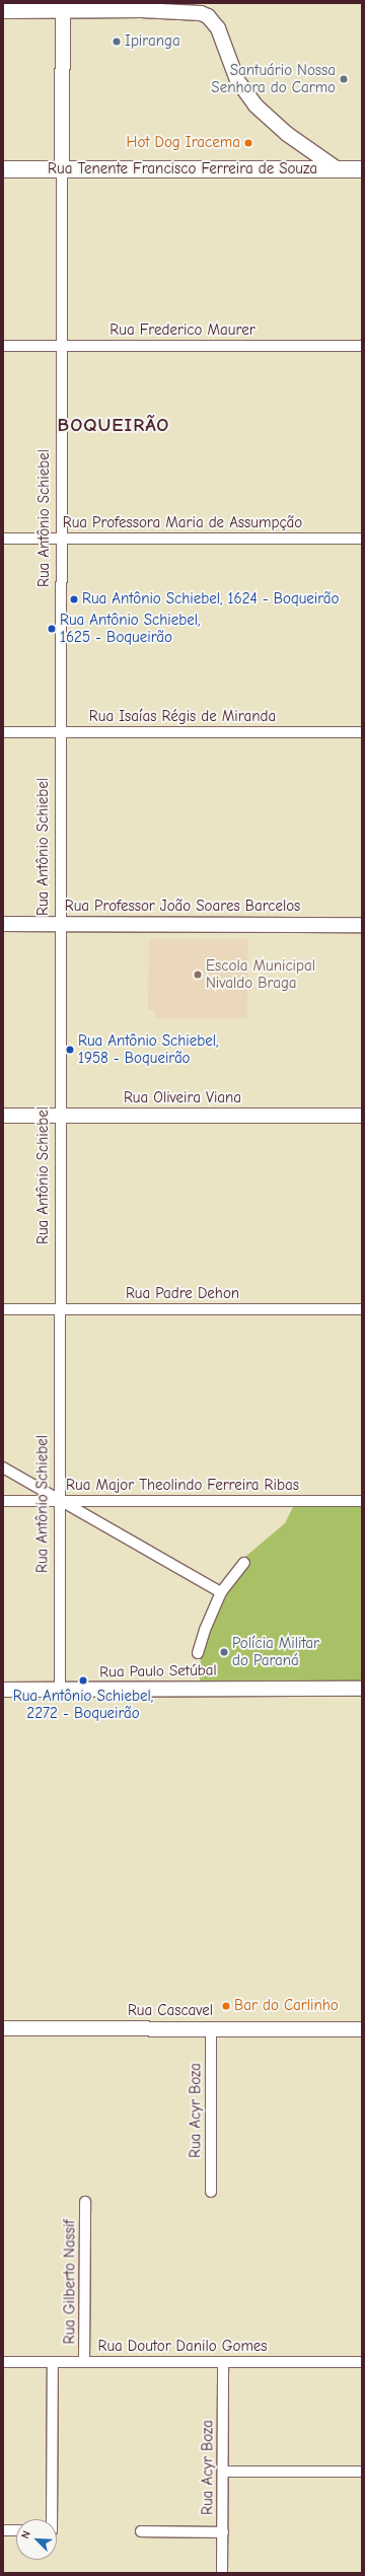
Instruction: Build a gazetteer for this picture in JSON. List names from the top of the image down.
{
  "streets": {
    "main road": [
      "Rua Tenente Francisco Ferreira de Souza",
      "Rua Antônio Schiebel",
      "Rua Professor João Soares Barcelos",
      "Rua Oliveira Viana",
      "Rua Paulo Setúbal",
      "Rua Cascavel"
    ],
    "street": [
      "Rua Frederico Maurer",
      "Rua Professora Maria de Assumpção",
      "Rua Isaías Régis de Miranda",
      "Rua Padre Dehon",
      "Rua Major Theolindo Ferreira Ribas",
      "Rua Acyr Boza",
      "Rua Gilberto Nassif",
      "Rua Doutor Danilo Gomes"
    ]
  },
  "crossings": [
    ["Rua Tenente Francisco Ferreira de Souza", "Rua Antônio Schiebel"],
    ["Rua Frederico Maurer", "Rua Antônio Schiebel"],
    ["Rua Antônio Schiebel", "Rua Professora Maria de Assumpção"],
    ["Rua Antônio Schiebel", "Rua Isaías Régis de Miranda"],
    ["Rua Antônio Schiebel", "Rua Professor João Soares Barcelos"],
    ["Rua Antônio Schiebel", "Rua Oliveira Viana"],
    ["Rua Antônio Schiebel", "Rua Padre Dehon"],
    ["Rua Antônio Schiebel", "Rua Major Theolindo Ferreira Ribas"],
    ["Rua Antônio Schiebel", "Rua Paulo Setúbal"],
    ["Rua Cascavel", "Rua Acyr Boza"],
    ["Rua Acyr Boza", "Rua Doutor Danilo Gomes"],
    ["Rua Gilberto Nassif", "Rua Doutor Danilo Gomes"]
  ],
  "districts": ["BOQUEIRÃO"],
  "places": [
    "Ipiranga",
    "Santuário Nossa Senhora do Carmo",
    "Hot Dog Iracema",
    "Rua Antônio Schiebel, 1624 - Boqueirão",
    "Rua Antônio Schiebel, 1625 - Boqueirão",
    "Escola Municipal Nivaldo Braga",
    "Rua Antônio Schiebel, 1958 - Boqueirão",
    "Polícia Militar do Paraná",
    "Rua Antônio Schiebel, 2272 - Boqueirão",
    "Bar do Carlinho"
  ],
  "north": "top left"
}
